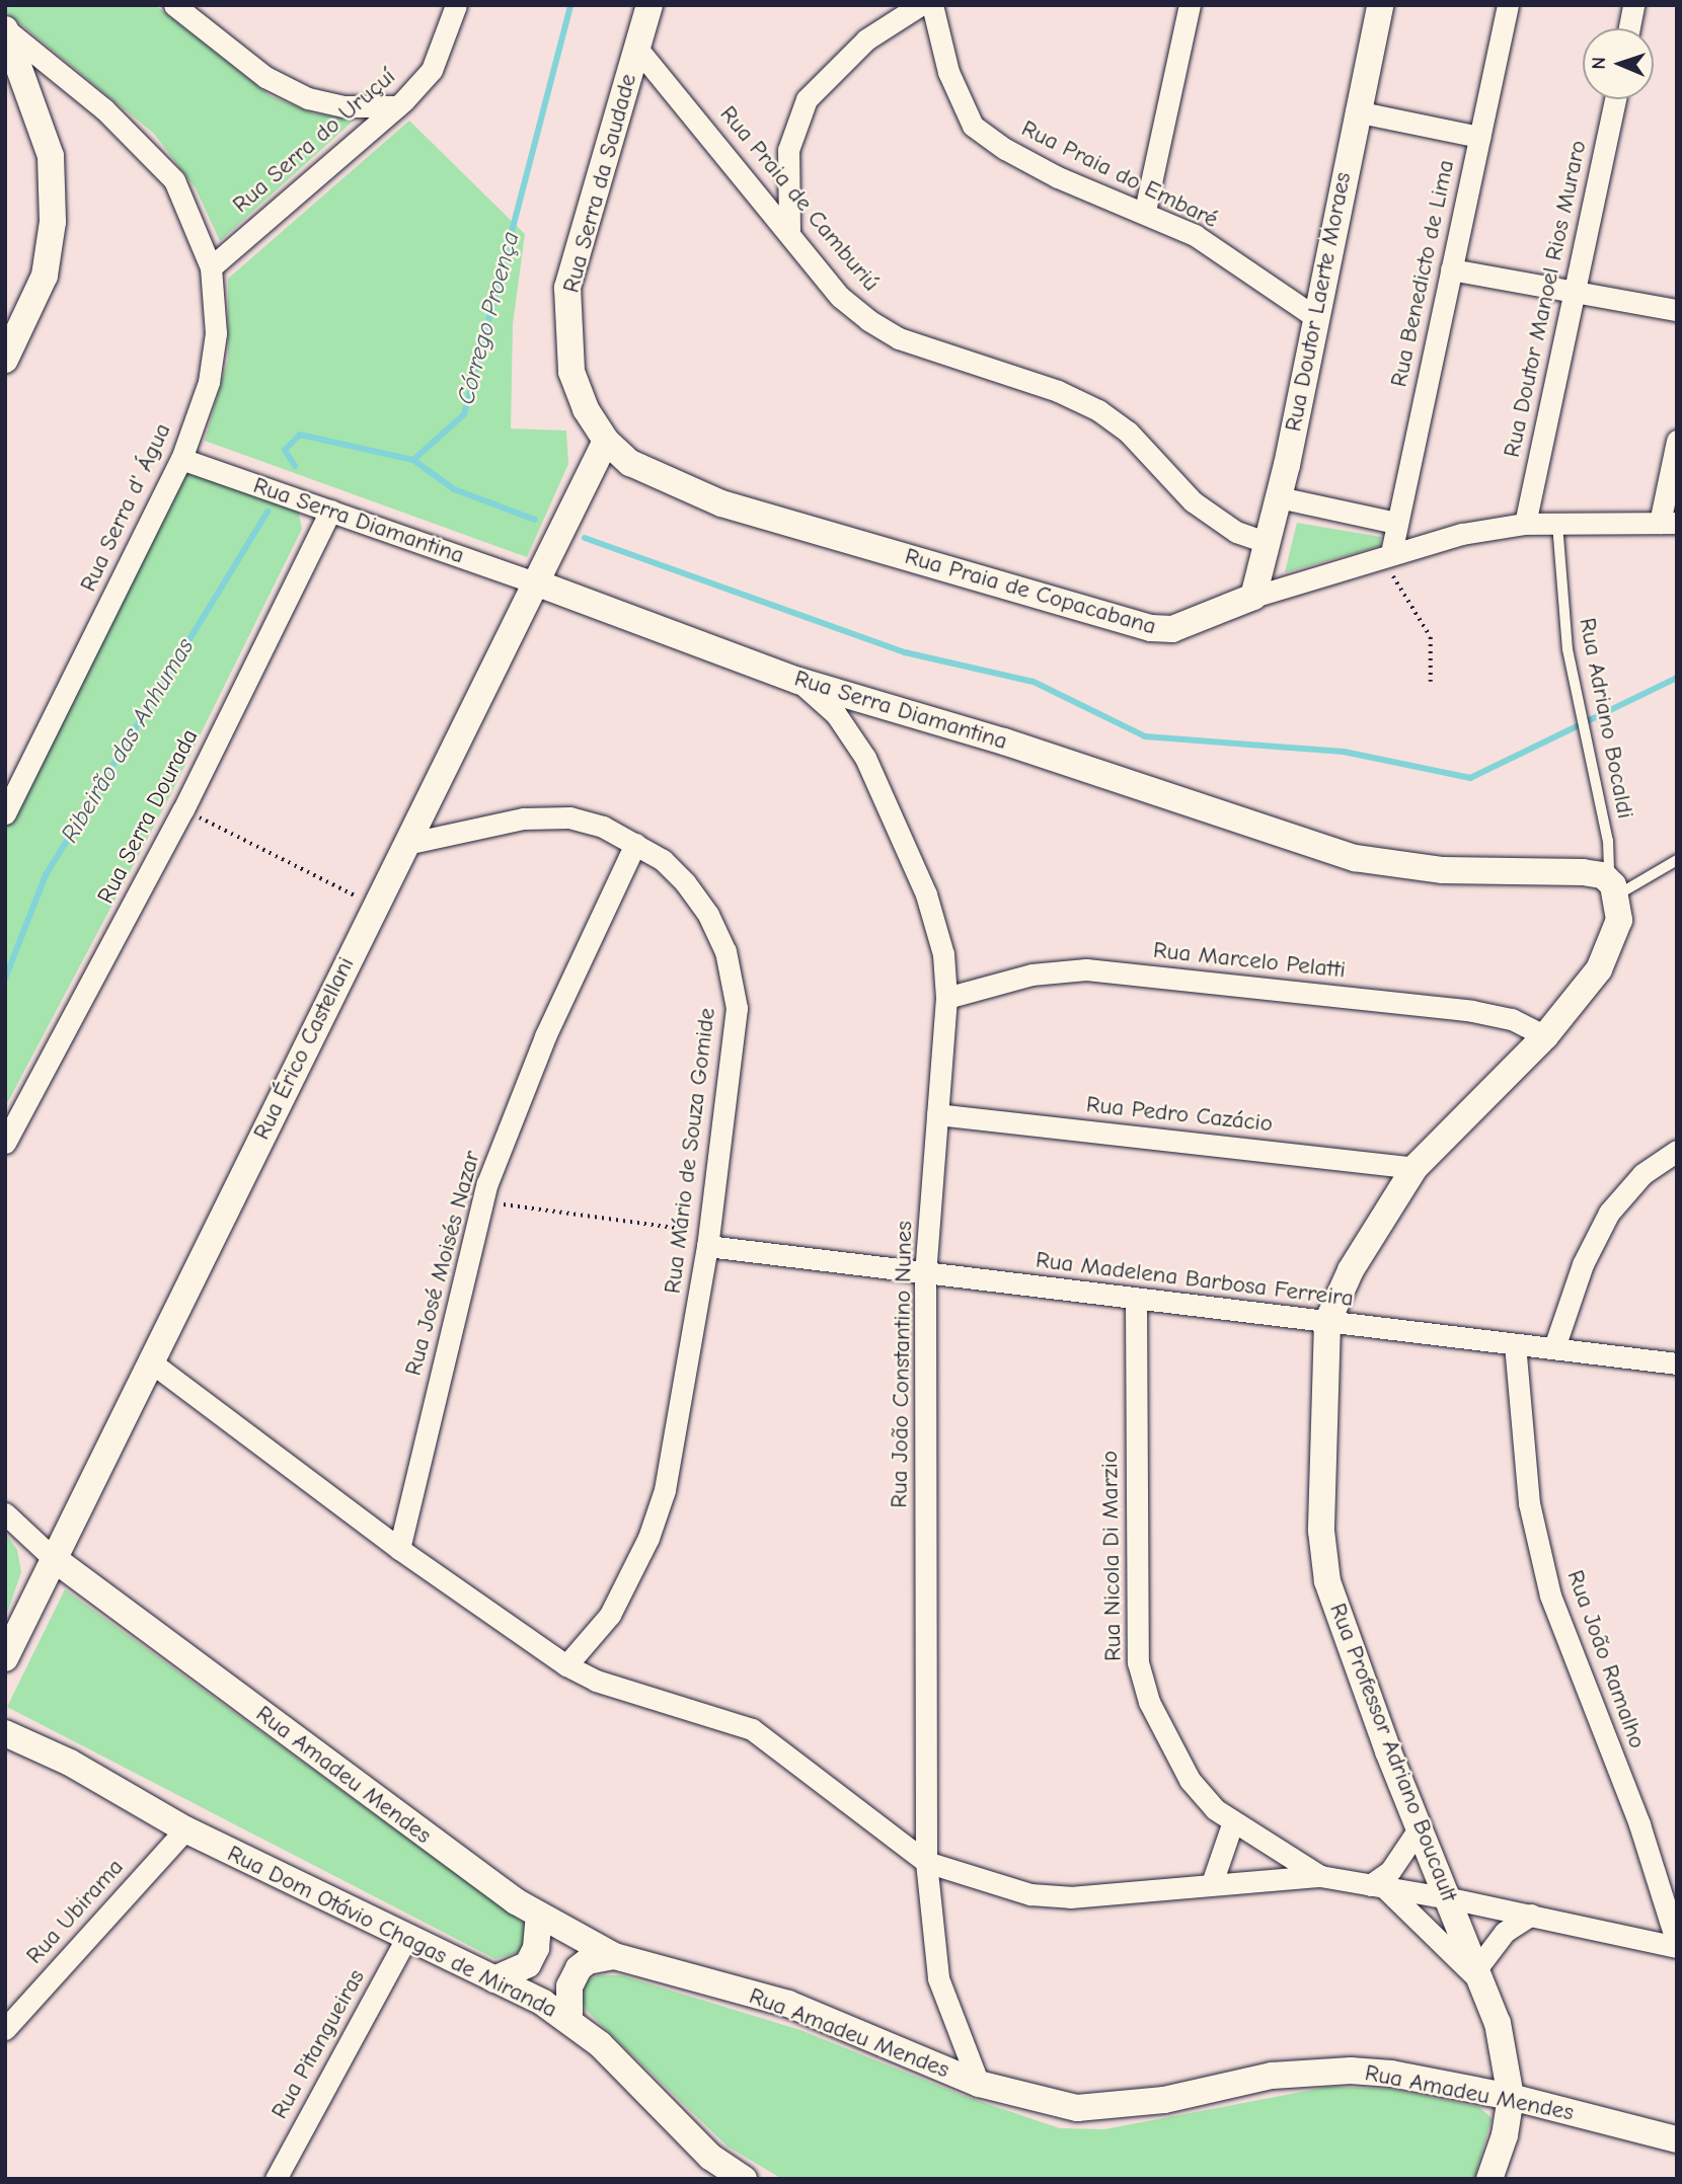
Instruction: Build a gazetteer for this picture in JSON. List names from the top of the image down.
{
  "streets": {
    "street": [
      "Rua Serra do Uruçuí",
      "Rua Praia do Embaré",
      "Rua Serra da Saudade",
      "Rua Praia de Camburiú",
      "Rua Benedicto de Lima",
      "Rua Doutor Manoel Rios Muraro",
      "Rua Doutor Laerte Moraes",
      "Rua Serra d' Água",
      "Rua Serra Diamantina",
      "Rua Praia de Copacabana",
      "Rua Serra Dourada",
      "Rua Marcelo Pelatti",
      "Rua Érico Castellani",
      "Rua Pedro Cazácio",
      "Rua Mário de Souza Gomide",
      "Rua José Moisés Nazar",
      "Rua Madelena Barbosa Ferreira",
      "Rua João Constantino Nunes",
      "Rua Nicola Di Marzio",
      "Rua João Ramalho",
      "Rua Professor Adriano Boucault",
      "Rua Amadeu Mendes",
      "Rua Ubirama",
      "Rua Dom Otávio Chagas de Miranda",
      "Rua Pitangueiras"
    ],
    "lane": ["Rua Adriano Bocaldi"]
  },
  "crossings": [
    ["Rua Serra do Uruçuí", "Rua Serra d' Água"],
    ["Rua Praia do Embaré", "Rua Doutor Laerte Moraes"],
    ["Rua Serra da Saudade", "Rua Praia de Camburiú"],
    ["Rua Serra da Saudade", "Rua Praia de Copacabana"],
    ["Rua Serra da Saudade", "Rua Érico Castellani"],
    ["Rua Praia de Camburiú", "Rua Doutor Laerte Moraes"],
    ["Rua Benedicto de Lima", "Rua Praia de Copacabana"],
    ["Rua Doutor Manoel Rios Muraro", "Rua Praia de Copacabana"],
    ["Rua Doutor Laerte Moraes", "Rua Praia de Copacabana"],
    ["Rua Serra d' Água", "Rua Serra Diamantina"],
    ["Rua Serra Diamantina", "Rua Adriano Bocaldi"],
    ["Rua Serra Diamantina", "Rua Serra Dourada"],
    ["Rua Serra Diamantina", "Rua Érico Castellani"],
    ["Rua Serra Diamantina", "Rua João Constantino Nunes"],
    ["Rua Serra Diamantina", "Rua Professor Adriano Boucault"],
    ["Rua Praia de Copacabana", "Rua Adriano Bocaldi"],
    ["Rua Praia de Copacabana", "Rua Érico Castellani"],
    ["Rua Adriano Bocaldi", "Rua Professor Adriano Boucault"],
    ["Rua Marcelo Pelatti", "Rua João Constantino Nunes"],
    ["Rua Marcelo Pelatti", "Rua Professor Adriano Boucault"],
    ["Rua Érico Castellani", "Rua Mário de Souza Gomide"],
    ["Rua Érico Castellani", "Rua Amadeu Mendes"],
    ["Rua Pedro Cazácio", "Rua João Constantino Nunes"],
    ["Rua Pedro Cazácio", "Rua Professor Adriano Boucault"],
    ["Rua Mário de Souza Gomide", "Rua José Moisés Nazar"],
    ["Rua Mário de Souza Gomide", "Rua Madelena Barbosa Ferreira"],
    ["Rua Madelena Barbosa Ferreira", "Rua João Constantino Nunes"],
    ["Rua Madelena Barbosa Ferreira", "Rua Nicola Di Marzio"],
    ["Rua Madelena Barbosa Ferreira", "Rua João Ramalho"],
    ["Rua Madelena Barbosa Ferreira", "Rua Professor Adriano Boucault"],
    ["Rua João Constantino Nunes", "Rua Amadeu Mendes"],
    ["Rua Professor Adriano Boucault", "Rua Amadeu Mendes"],
    ["Rua Ubirama", "Rua Dom Otávio Chagas de Miranda"],
    ["Rua Dom Otávio Chagas de Miranda", "Rua Pitangueiras"]
  ],
  "water": ["Córrego Proença", "Ribeirão das Anhumas"],
  "north": "left"
}
